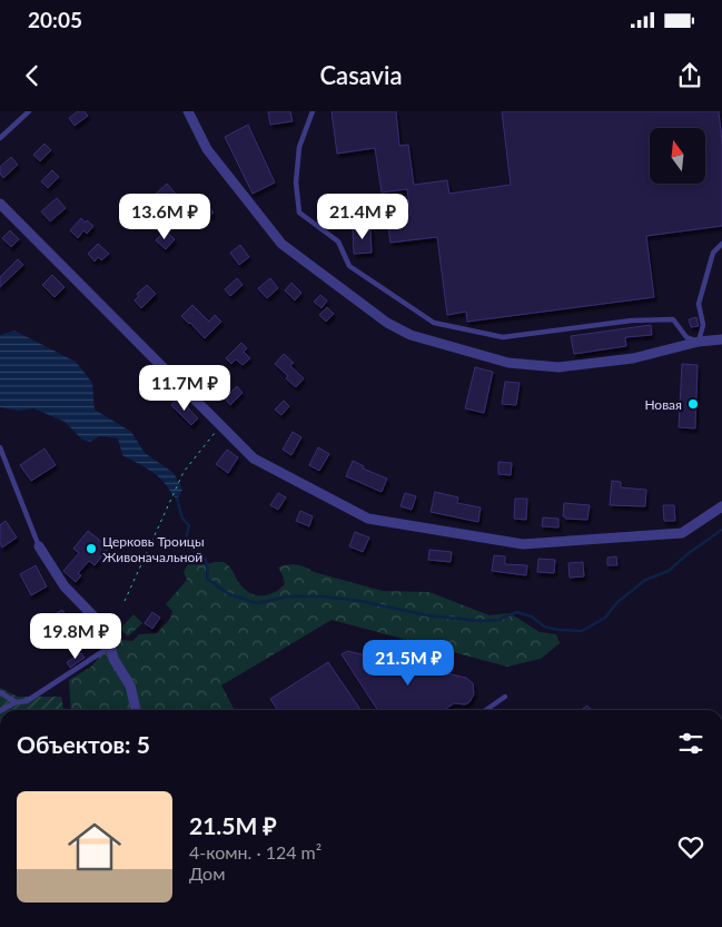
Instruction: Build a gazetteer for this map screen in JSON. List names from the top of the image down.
{
  "places": ["Новая", "Церковь Троицы Живоначальной"],
  "north": "top",
  "page": {
    "status": "20:05",
    "header": "Casavia",
    "price": [
      "13.6M ₽",
      "21.4M ₽",
      "11.7M ₽",
      "19.8M ₽",
      "21.5M ₽"
    ],
    "heading": "Объектов: 5",
    "list": [
      {
        "name": "21.5M ₽",
        "note": "4-комн. · 124 m² · Дом"
      }
    ]
  }
}
